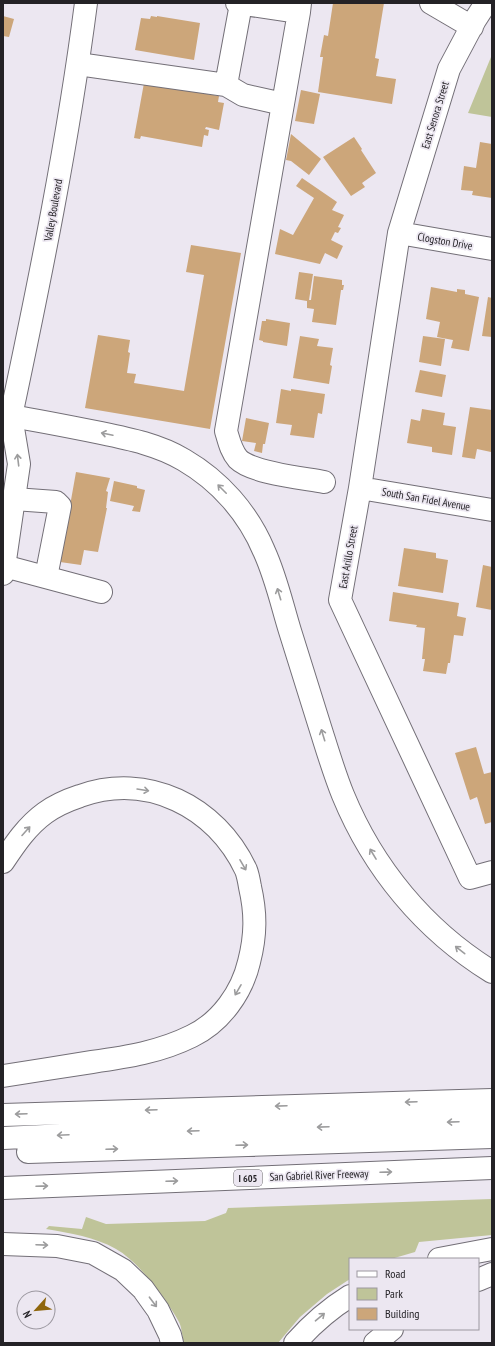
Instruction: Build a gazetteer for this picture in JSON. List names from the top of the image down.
{
  "streets": {
    "main road": [
      "East Senora Street",
      "Valley Boulevard",
      "Clogston Drive",
      "South San Fidel Avenue",
      "East Arillo Street",
      "San Gabriel River Freeway",
      "I 605"
    ]
  },
  "crossings": [
    ["East Senora Street", "Clogston Drive"],
    ["East Senora Street", "East Arillo Street"],
    ["Clogston Drive", "East Arillo Street"],
    ["South San Fidel Avenue", "East Arillo Street"]
  ],
  "legend": ["Road", "Park", "Building"],
  "north": "bottom left"
}
